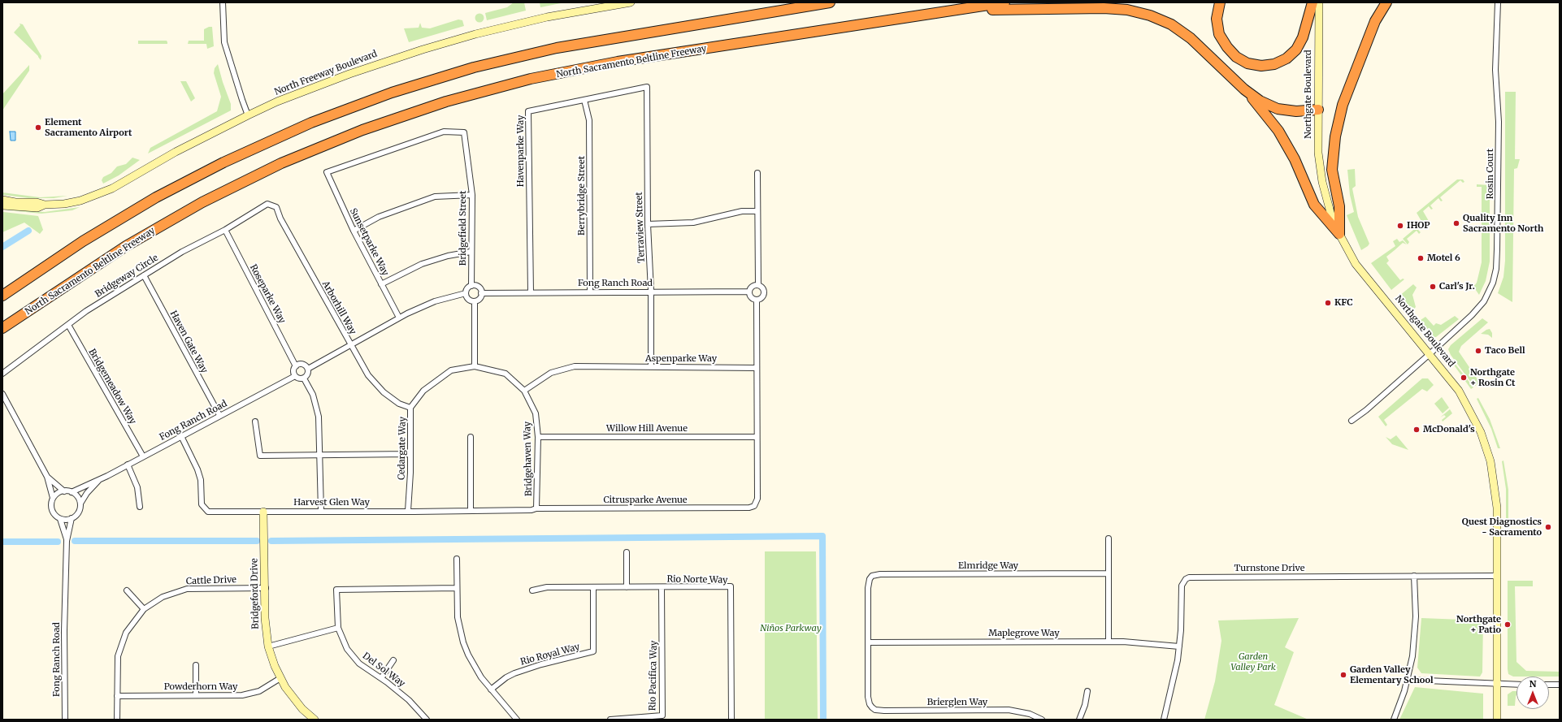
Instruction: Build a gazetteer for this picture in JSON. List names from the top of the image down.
{
  "streets": {
    "highway": ["North Sacramento Beltline Freeway"],
    "street": [
      "North Freeway Boulevard",
      "Northgate Boulevard",
      "Havenparke Way",
      "Rosin Court",
      "Berrybridge Street",
      "Terraview Street",
      "Bridgefield Street",
      "Sunsetparke Way",
      "Bridgeway Circle",
      "Fong Ranch Road",
      "Roseparke Way",
      "Arborhill Way",
      "Haven Gate Way",
      "Aspenparke Way",
      "Bridgemeadow Way",
      "Willow Hill Avenue",
      "Cedargate Way",
      "Bridgehaven Way",
      "Citrusparke Avenue",
      "Harvest Glen Way",
      "Elmridge Way",
      "Turnstone Drive",
      "Rio Norte Way",
      "Cattle Drive",
      "Bridgeford Drive",
      "Maplegrove Way",
      "Rio Royal Way",
      "Del Sol Way",
      "Rio Pacifica Way",
      "Powderhorn Way",
      "Brierglen Way"
    ]
  },
  "crossings": [
    ["Northgate Boulevard", "Rosin Court"],
    ["Northgate Boulevard", "Turnstone Drive"],
    ["Havenparke Way", "Berrybridge Street"],
    ["Havenparke Way", "Terraview Street"],
    ["Havenparke Way", "Fong Ranch Road"],
    ["Berrybridge Street", "Fong Ranch Road"],
    ["Terraview Street", "Fong Ranch Road"],
    ["Terraview Street", "Aspenparke Way"],
    ["Bridgefield Street", "Sunsetparke Way"],
    ["Bridgefield Street", "Fong Ranch Road"],
    ["Bridgeway Circle", "Roseparke Way"],
    ["Bridgeway Circle", "Arborhill Way"],
    ["Bridgeway Circle", "Haven Gate Way"],
    ["Bridgeway Circle", "Bridgemeadow Way"],
    ["Fong Ranch Road", "Roseparke Way"],
    ["Fong Ranch Road", "Haven Gate Way"],
    ["Fong Ranch Road", "Bridgemeadow Way"],
    ["Fong Ranch Road", "Harvest Glen Way"],
    ["Arborhill Way", "Cedargate Way"],
    ["Aspenparke Way", "Bridgehaven Way"],
    ["Willow Hill Avenue", "Bridgehaven Way"],
    ["Willow Hill Avenue", "Citrusparke Avenue"],
    ["Cedargate Way", "Bridgehaven Way"],
    ["Cedargate Way", "Harvest Glen Way"],
    ["Bridgehaven Way", "Citrusparke Avenue"],
    ["Bridgehaven Way", "Harvest Glen Way"],
    ["Citrusparke Avenue", "Harvest Glen Way"],
    ["Harvest Glen Way", "Bridgeford Drive"],
    ["Elmridge Way", "Maplegrove Way"],
    ["Elmridge Way", "Brierglen Way"],
    ["Turnstone Drive", "Maplegrove Way"],
    ["Rio Norte Way", "Rio Royal Way"],
    ["Rio Norte Way", "Rio Pacifica Way"],
    ["Cattle Drive", "Bridgeford Drive"],
    ["Cattle Drive", "Powderhorn Way"],
    ["Bridgeford Drive", "Powderhorn Way"],
    ["Maplegrove Way", "Brierglen Way"]
  ],
  "parks": ["Niños Parkway", "Garden Valley Park"],
  "places": [
    "Element Sacramento Airport",
    "Quality Inn Sacramento North",
    "IHOP",
    "Motel 6",
    "Carl's Jr.",
    "KFC",
    "Taco Bell",
    "Northgate + Rosin Ct",
    "McDonald's",
    "Quest Diagnostics - Sacramento",
    "Northgate + Patio",
    "Garden Valley Elementary School"
  ],
  "north": "top"
}
